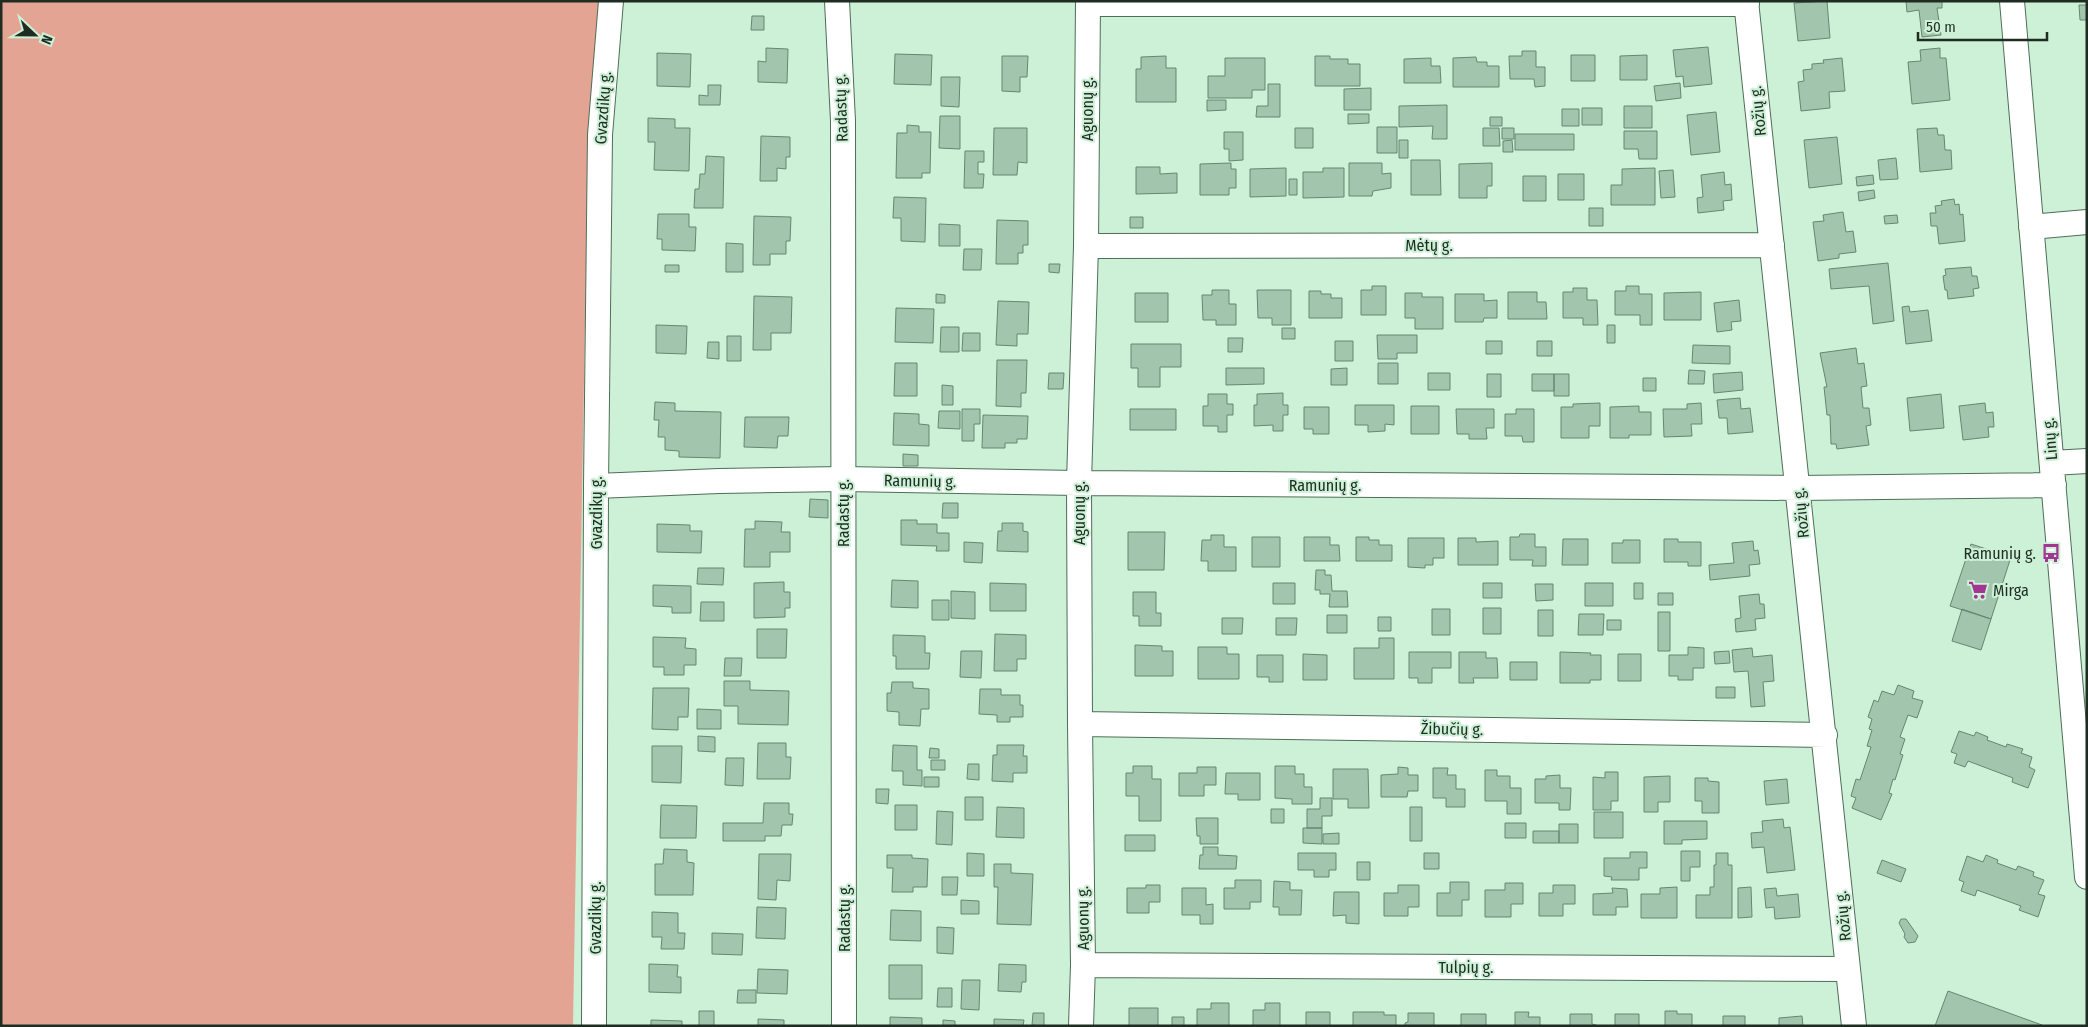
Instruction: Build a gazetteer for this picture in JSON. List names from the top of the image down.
{
  "streets": {
    "street": [
      "Gvazdikų g.",
      "Radastų g.",
      "Aguonų g.",
      "Rožių g.",
      "Mėtų g.",
      "Linų g.",
      "Ramunių g.",
      "Žibučių g.",
      "Tulpių g."
    ]
  },
  "crossings": [
    ["Gvazdikų g.", "Ramunių g."],
    ["Radastų g.", "Ramunių g."],
    ["Aguonų g.", "Mėtų g."],
    ["Aguonų g.", "Ramunių g."],
    ["Aguonų g.", "Žibučių g."],
    ["Aguonų g.", "Tulpių g."],
    ["Rožių g.", "Mėtų g."],
    ["Rožių g.", "Ramunių g."],
    ["Rožių g.", "Žibučių g."],
    ["Rožių g.", "Tulpių g."],
    ["Linų g.", "Ramunių g."]
  ],
  "places": {
    "bus stop": ["Ramunių g."],
    "supermarket": ["Mirga"]
  },
  "scale_bar": "50 m",
  "north": "right"
}
